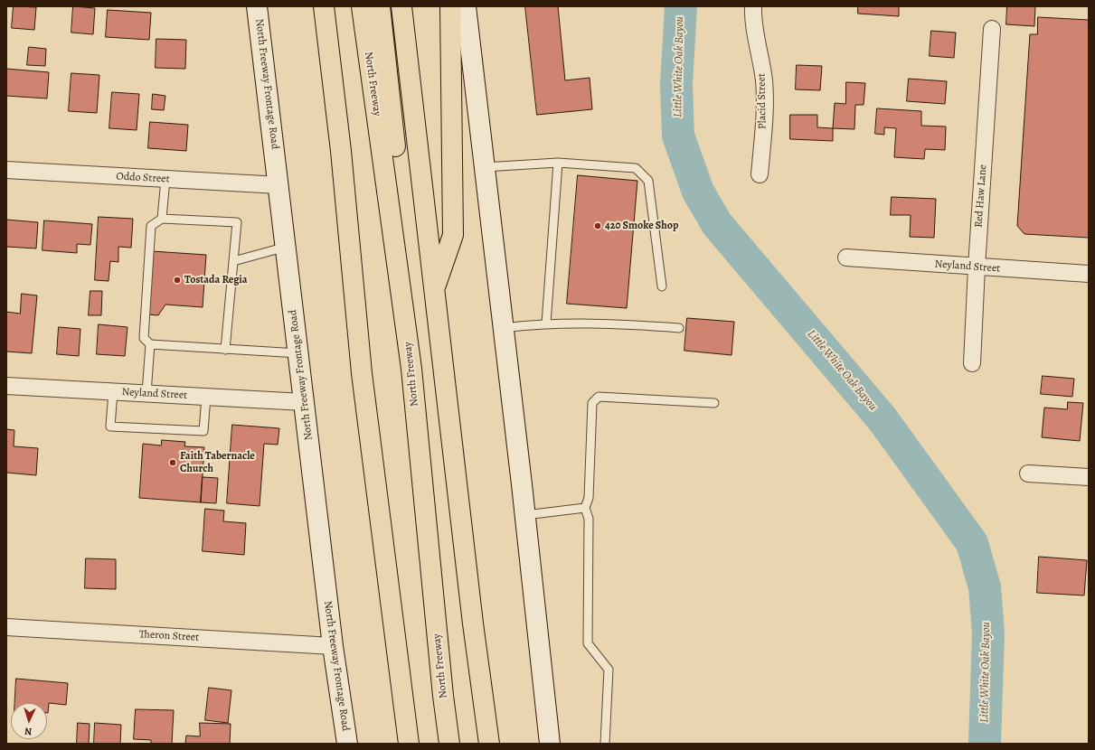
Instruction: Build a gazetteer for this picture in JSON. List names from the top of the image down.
{
  "streets": {
    "highway": ["North Freeway"],
    "main road": ["North Freeway Frontage Road"],
    "street": [
      "Placid Street",
      "Oddo Street",
      "Red Haw Lane",
      "Neyland Street",
      "Theron Street"
    ]
  },
  "crossings": [
    ["North Freeway Frontage Road", "Oddo Street"],
    ["North Freeway Frontage Road", "Neyland Street"],
    ["North Freeway Frontage Road", "Theron Street"],
    ["Red Haw Lane", "Neyland Street"]
  ],
  "water": ["Little White Oak Bayou"],
  "places": ["420 Smoke Shop", "Tostada Regia", "Faith Tabernacle Church"],
  "north": "bottom"
}
